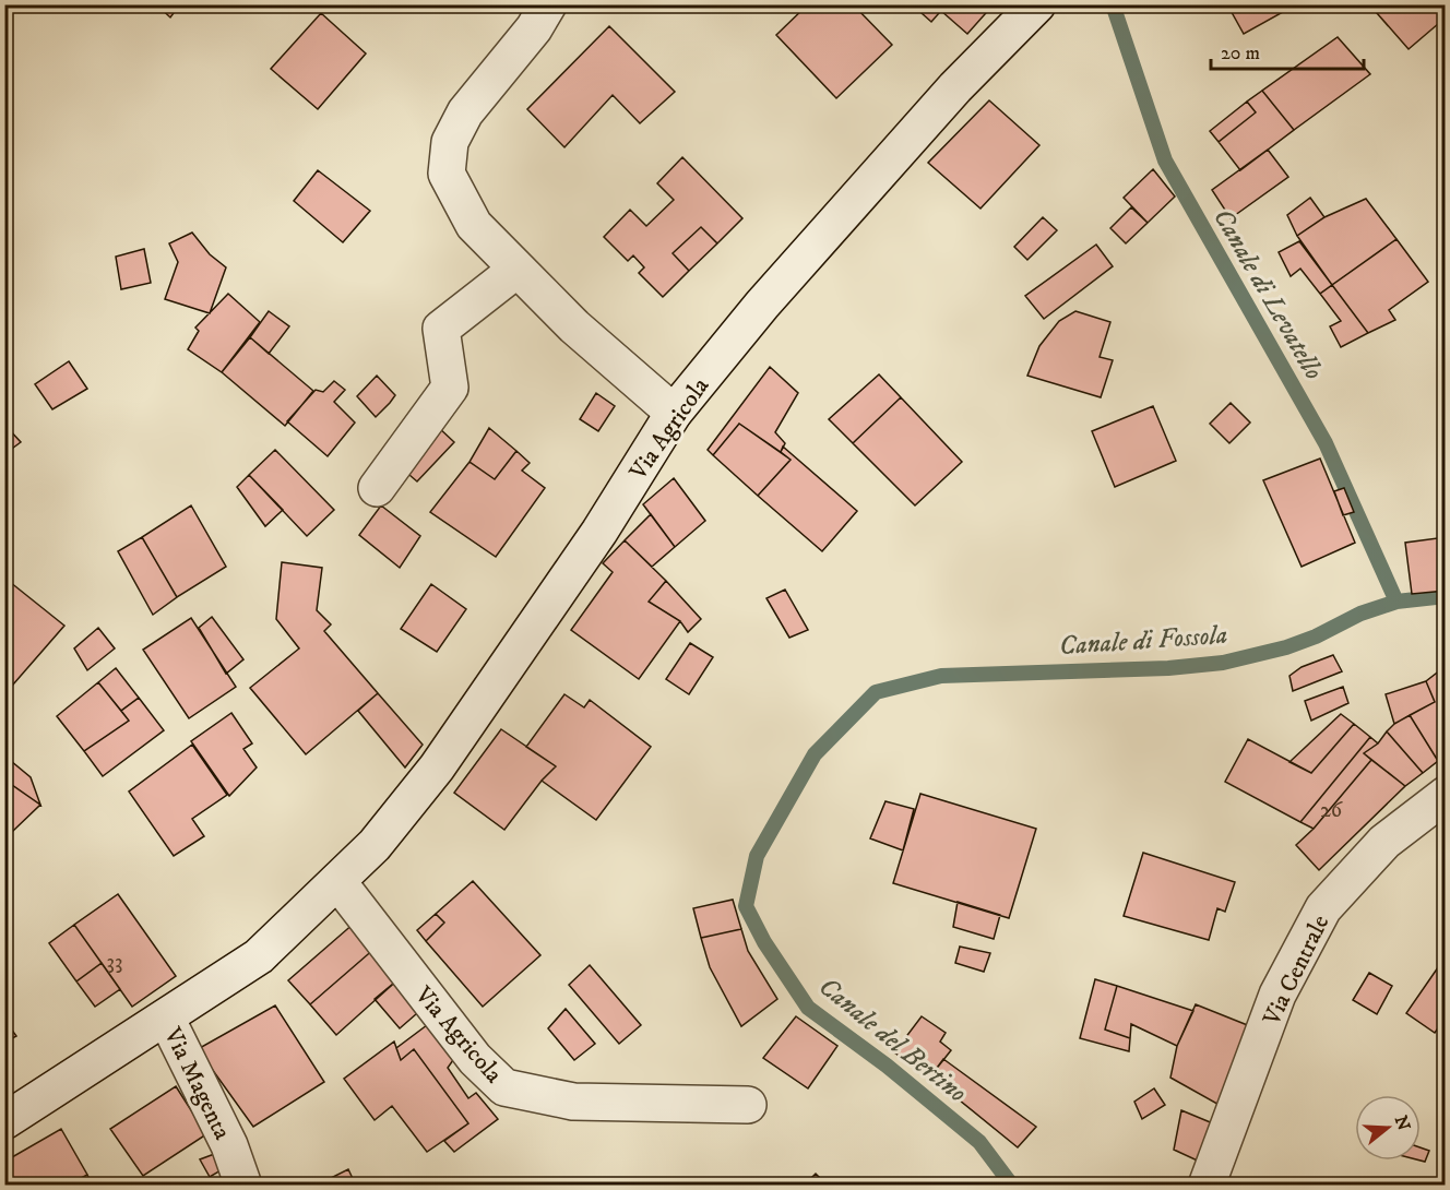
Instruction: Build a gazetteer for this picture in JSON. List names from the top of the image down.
{
  "streets": {
    "street": ["Via Agricola", "Via Centrale", "Via Magenta"]
  },
  "crossings": [
    ["Via Agricola", "Via Magenta"]
  ],
  "water": ["Canale di Levatello", "Canale di Fossola", "Canale del Bertino"],
  "house_numbers": ["26", "33"],
  "scale_bar": "20 m",
  "north": "right"
}
